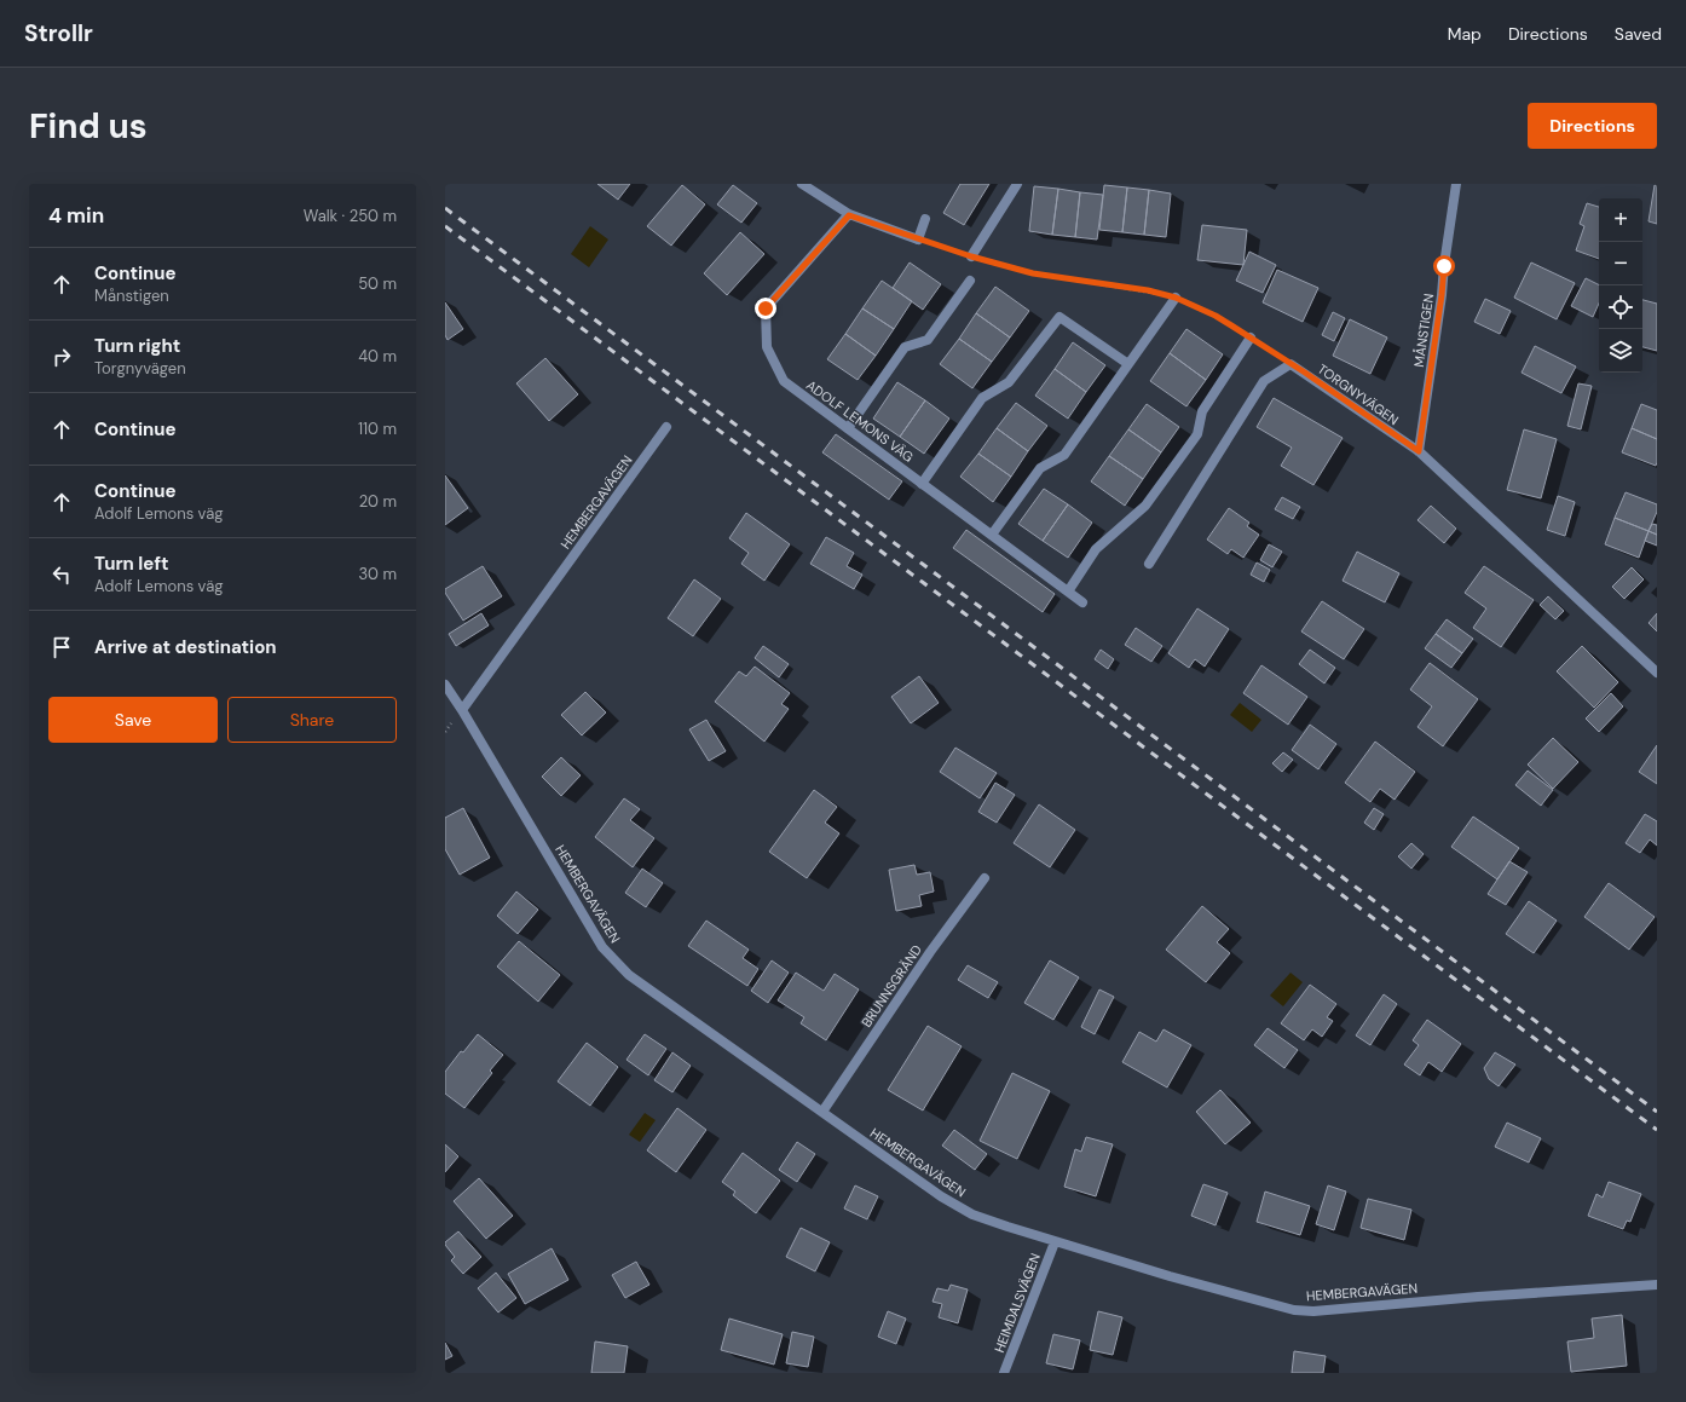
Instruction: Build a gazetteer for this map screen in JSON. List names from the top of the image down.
{
  "streets": {
    "street": [
      "MÅNSTIGEN",
      "TORGNYVÄGEN",
      "ADOLF LEMONS VÄG",
      "HEMBERGAVÄGEN",
      "BRUNNSGRÄND",
      "HEIMDALSVÄGEN"
    ]
  },
  "crossings": [
    ["MÅNSTIGEN", "TORGNYVÄGEN"],
    ["HEMBERGAVÄGEN", "BRUNNSGRÄND"],
    ["HEMBERGAVÄGEN", "HEIMDALSVÄGEN"]
  ],
  "page": {
    "header": "Strollr",
    "nav": ["Map", "Directions", "Saved"],
    "buttons": [
      "Directions",
      ["Save", "Share"]
    ],
    "title": "Find us",
    "heading": ["4 min", "Walk · 250 m"],
    "map_buttons": ["+", "−"],
    "list": [
      ["Continue", "Månstigen", "50 m"],
      ["Turn right", "Torgnyvägen", "40 m"],
      ["Continue", "110 m"],
      ["Continue", "Adolf Lemons väg", "20 m"],
      ["Turn left", "Adolf Lemons väg", "30 m"],
      "Arrive at destination"
    ]
  }
}
